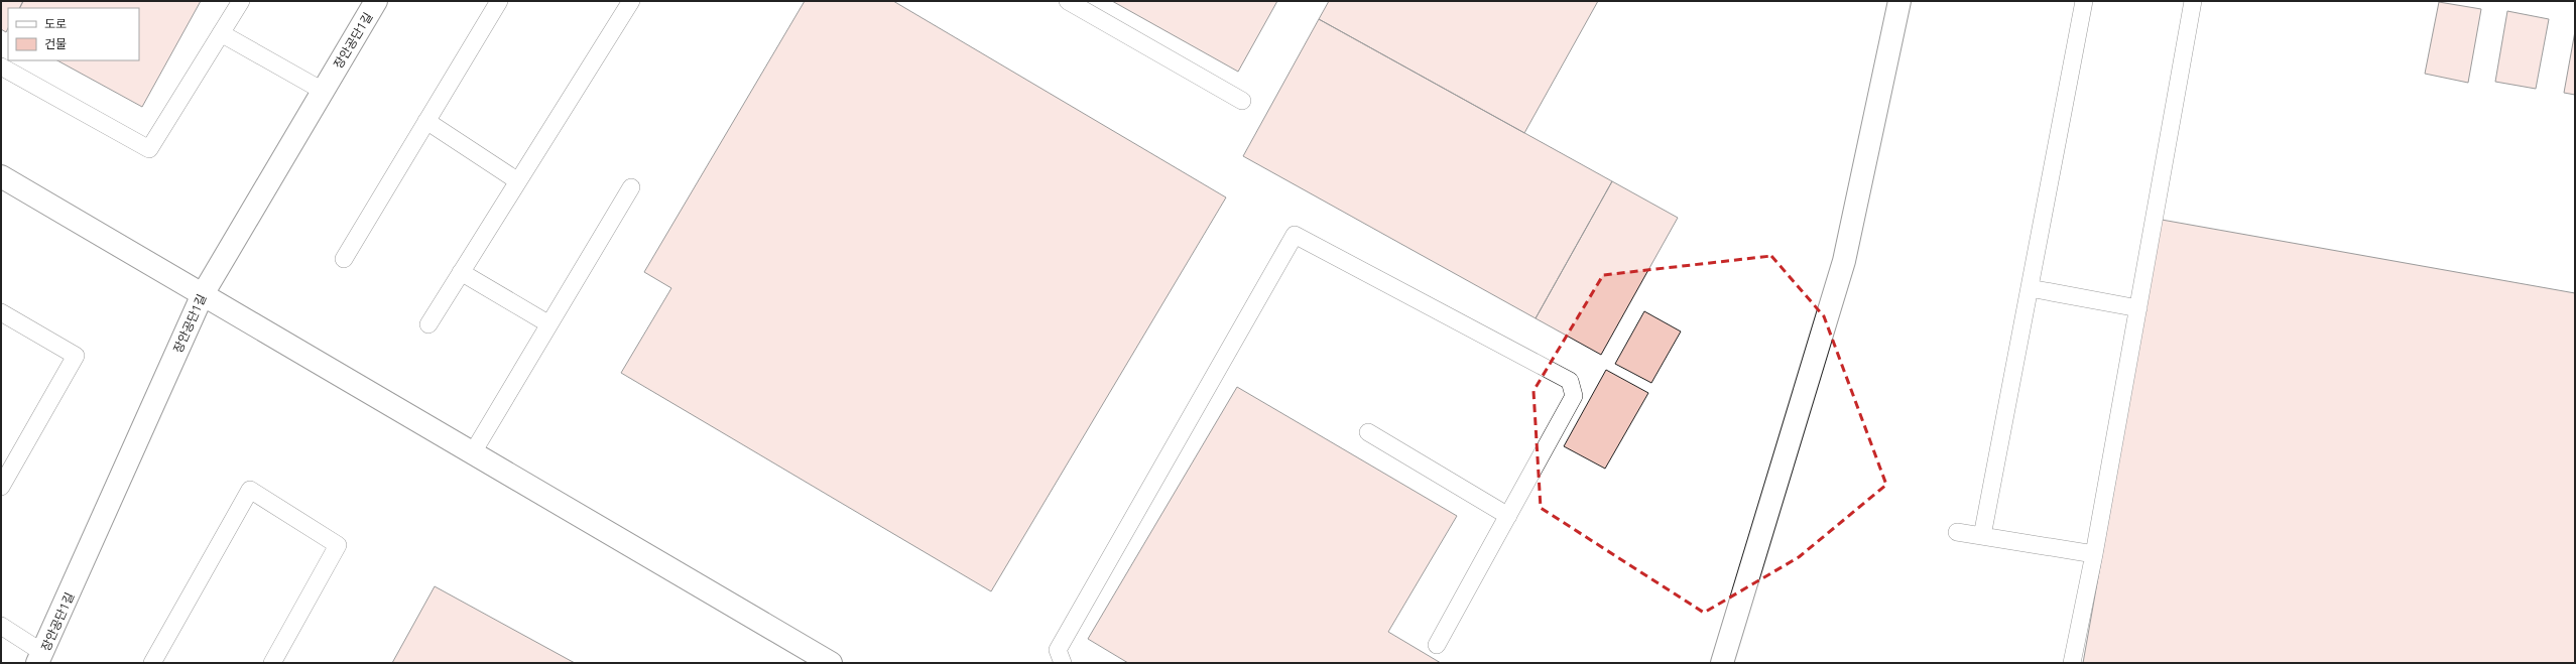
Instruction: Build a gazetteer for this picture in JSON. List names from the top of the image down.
{
  "streets": {
    "street": ["장안공단1길"]
  },
  "legend": ["도로", "건물"]
}
